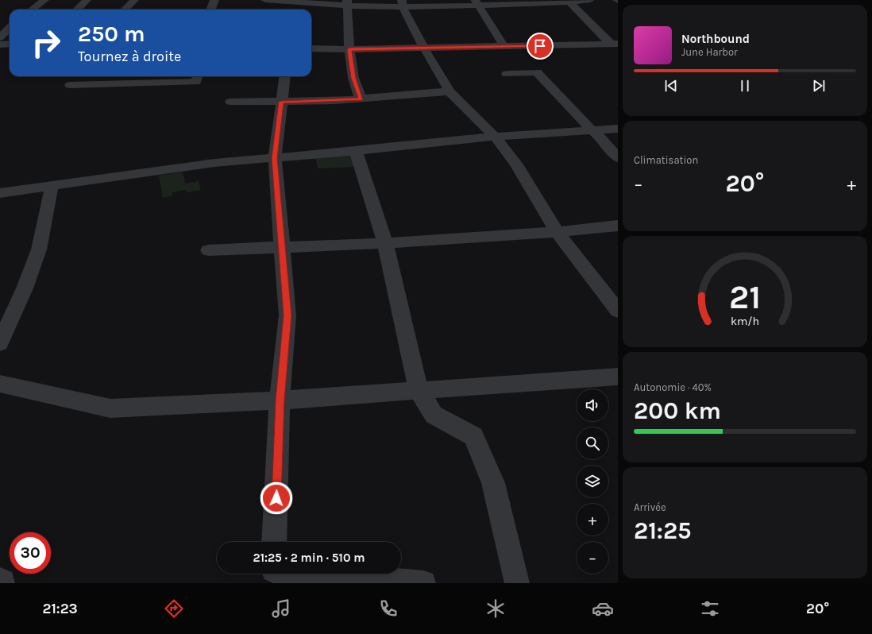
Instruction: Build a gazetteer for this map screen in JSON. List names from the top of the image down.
{
  "page": {
    "turn": ["250 m", "Tournez à droite"],
    "song": ["Northbound", "June Harbor"],
    "tile": [
      "Climatisation",
      ["Autonomie · 40%", "200 km"],
      ["Arrivée", "21:25"]
    ],
    "heat": ["−", "20°", "+"],
    "map_buttons": ["+", "−"],
    "limit": "30",
    "trip": "21:25 · 2 min · 510 m",
    "tabs": ["21:23", "20°"],
    "gauge": ["21", "km/h"]
  }
}
